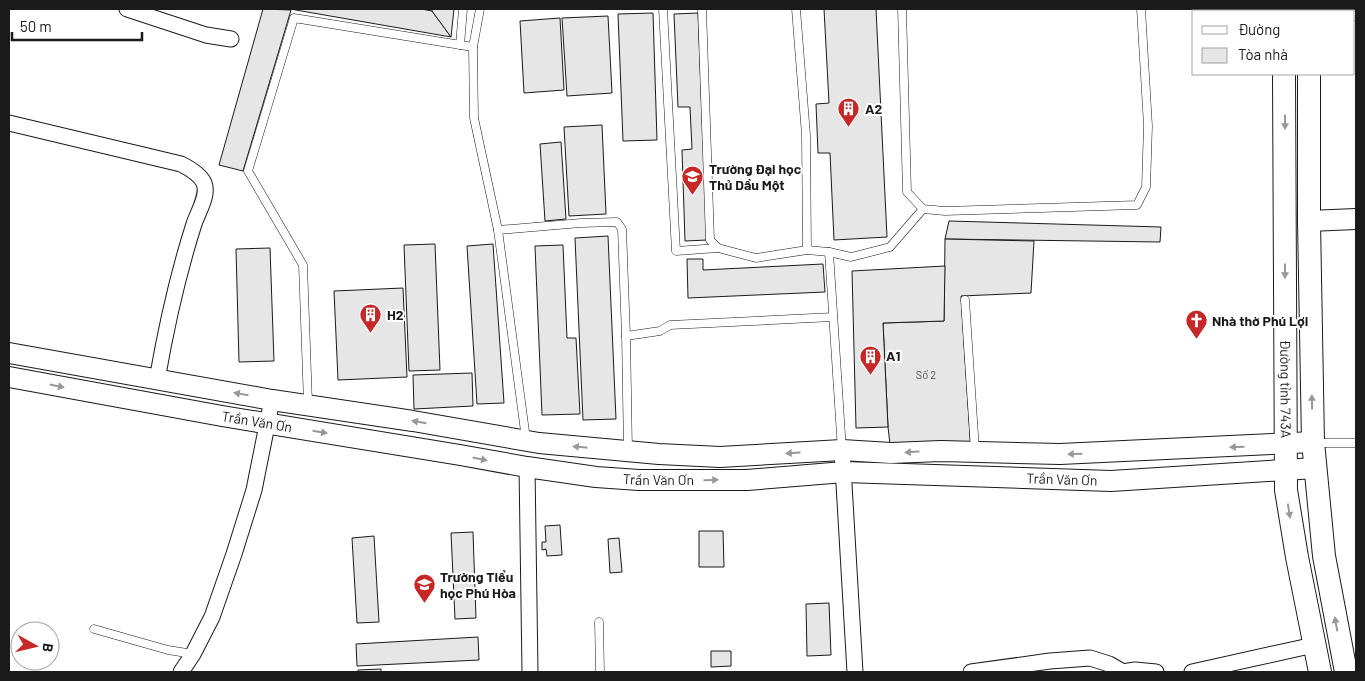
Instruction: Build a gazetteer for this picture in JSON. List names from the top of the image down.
{
  "streets": {
    "main road": ["Đường tỉnh 743A"],
    "street": ["Trần Văn Ơn"]
  },
  "crossings": [
    ["Đường tỉnh 743A", "Trần Văn Ơn"]
  ],
  "places": {
    "building": ["A2", "H2", "A1"],
    "school or university": ["Trường Đại học Thủ Dầu Một", "Trường Tiểu học Phú Hòa"],
    "church": ["Nhà thờ Phú Lợi"]
  },
  "house_numbers": ["Số 2"],
  "legend": ["Đường", "Tòa nhà"],
  "scale_bar": "50 m",
  "north": "right"
}
